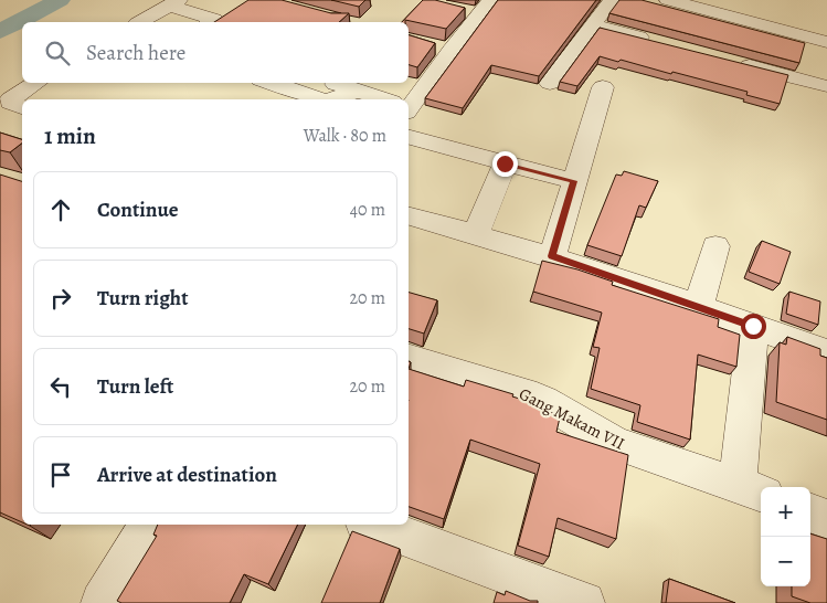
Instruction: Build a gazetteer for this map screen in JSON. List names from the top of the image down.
{
  "streets": {
    "street": ["Gang Makam VII"]
  },
  "page": {
    "search": "Search here",
    "heading": ["1 min", "Walk · 80 m"],
    "list": [
      ["Continue", "40 m"],
      ["Turn right", "20 m"],
      ["Turn left", "20 m"],
      "Arrive at destination"
    ],
    "map_buttons": ["+", "−"]
  }
}
